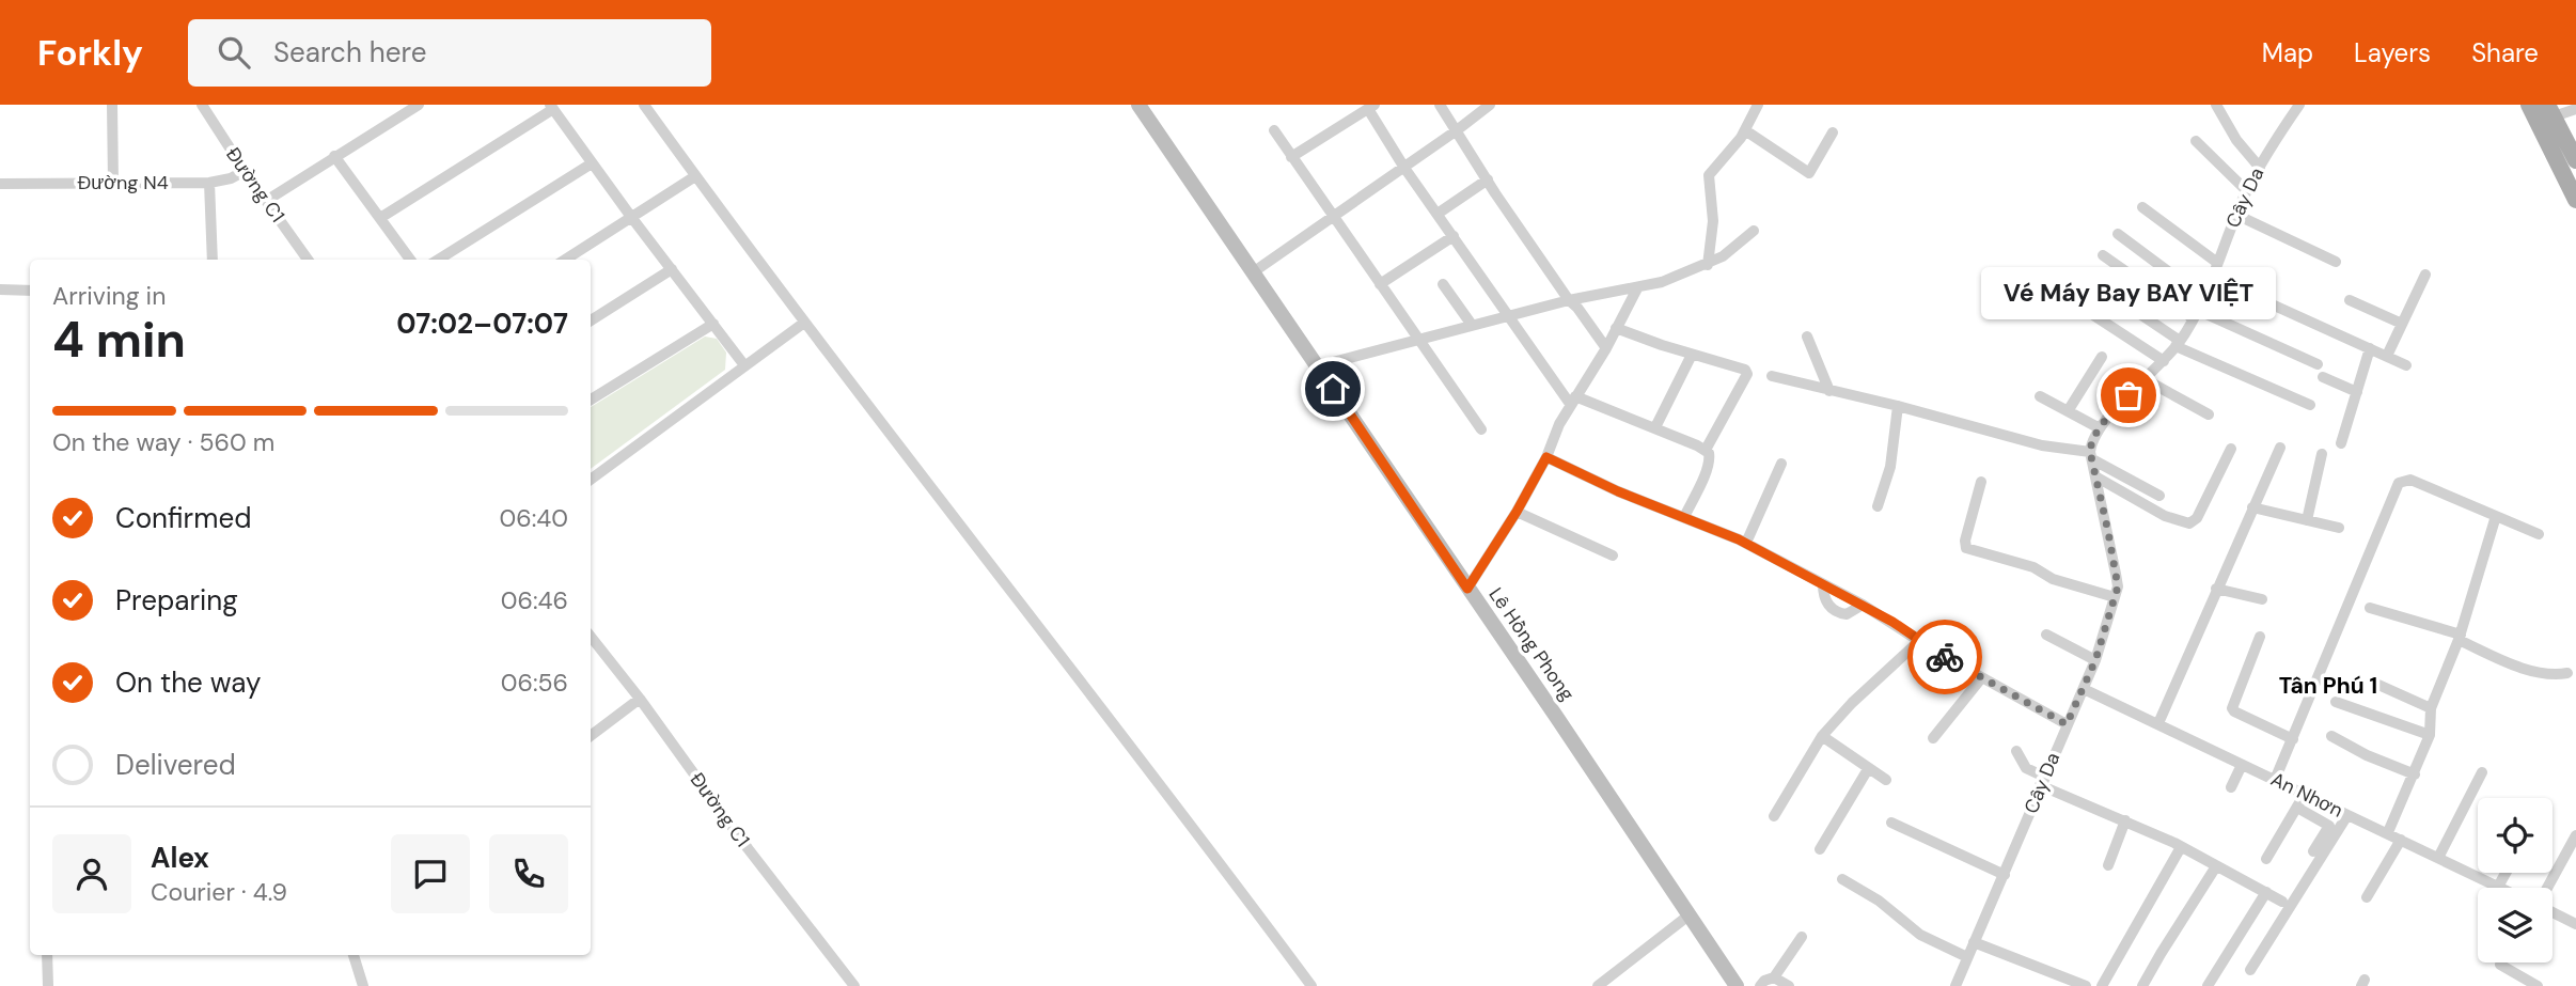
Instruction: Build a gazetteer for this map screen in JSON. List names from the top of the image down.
{
  "streets": {
    "main road": ["Lê Hồng Phong"],
    "street": [
      "Đường N4",
      "Đường C1",
      "Cây Da",
      "An Nhơn"
    ]
  },
  "crossings": [
    ["Đường N4", "Đường C1"],
    ["Cây Da", "An Nhơn"]
  ],
  "districts": ["Tân Phú 1"],
  "places": ["Vé Máy Bay BAY VIỆT"],
  "page": {
    "header": "Forkly",
    "search": "Search here",
    "nav": ["Map", "Layers", "Share"],
    "heading": ["4 min", "Arriving in", "07:02–07:07"],
    "panel": ["Alex", "Courier · 4.9"],
    "bubble": "Vé Máy Bay BAY VIỆT",
    "bar": "On the way · 560 m",
    "list": [
      ["Confirmed", "06:40"],
      ["Preparing", "06:46"],
      ["On the way", "06:56"],
      "Delivered"
    ]
  }
}
